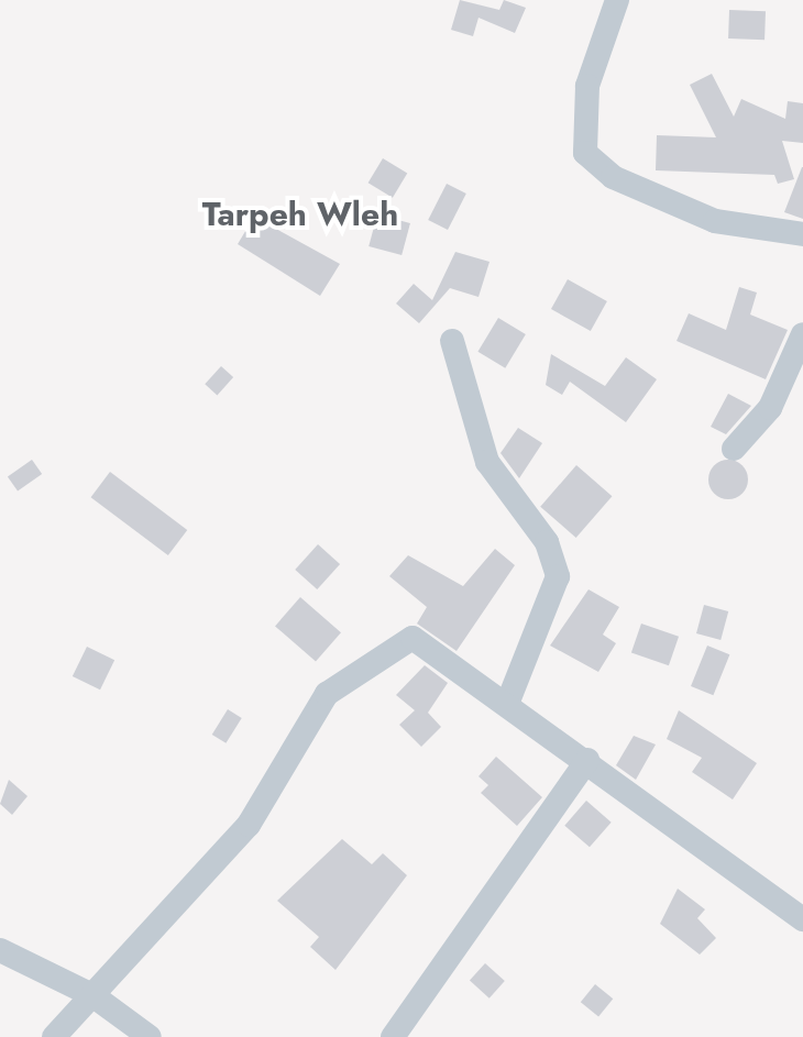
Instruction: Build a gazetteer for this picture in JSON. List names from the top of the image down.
{
  "districts": ["Tarpeh Wleh"]
}
